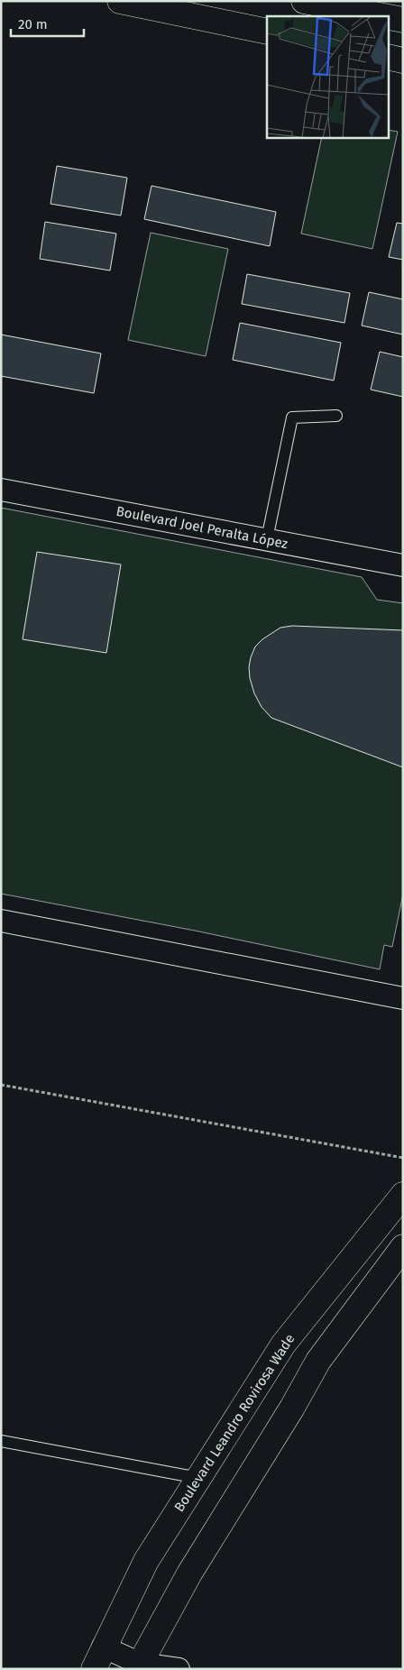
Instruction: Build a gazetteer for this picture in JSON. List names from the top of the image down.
{
  "streets": {
    "main road": ["Boulevard Leandro Rovirosa Wade"],
    "street": ["Boulevard Joel Peralta López"]
  },
  "scale_bar": "20 m"
}
